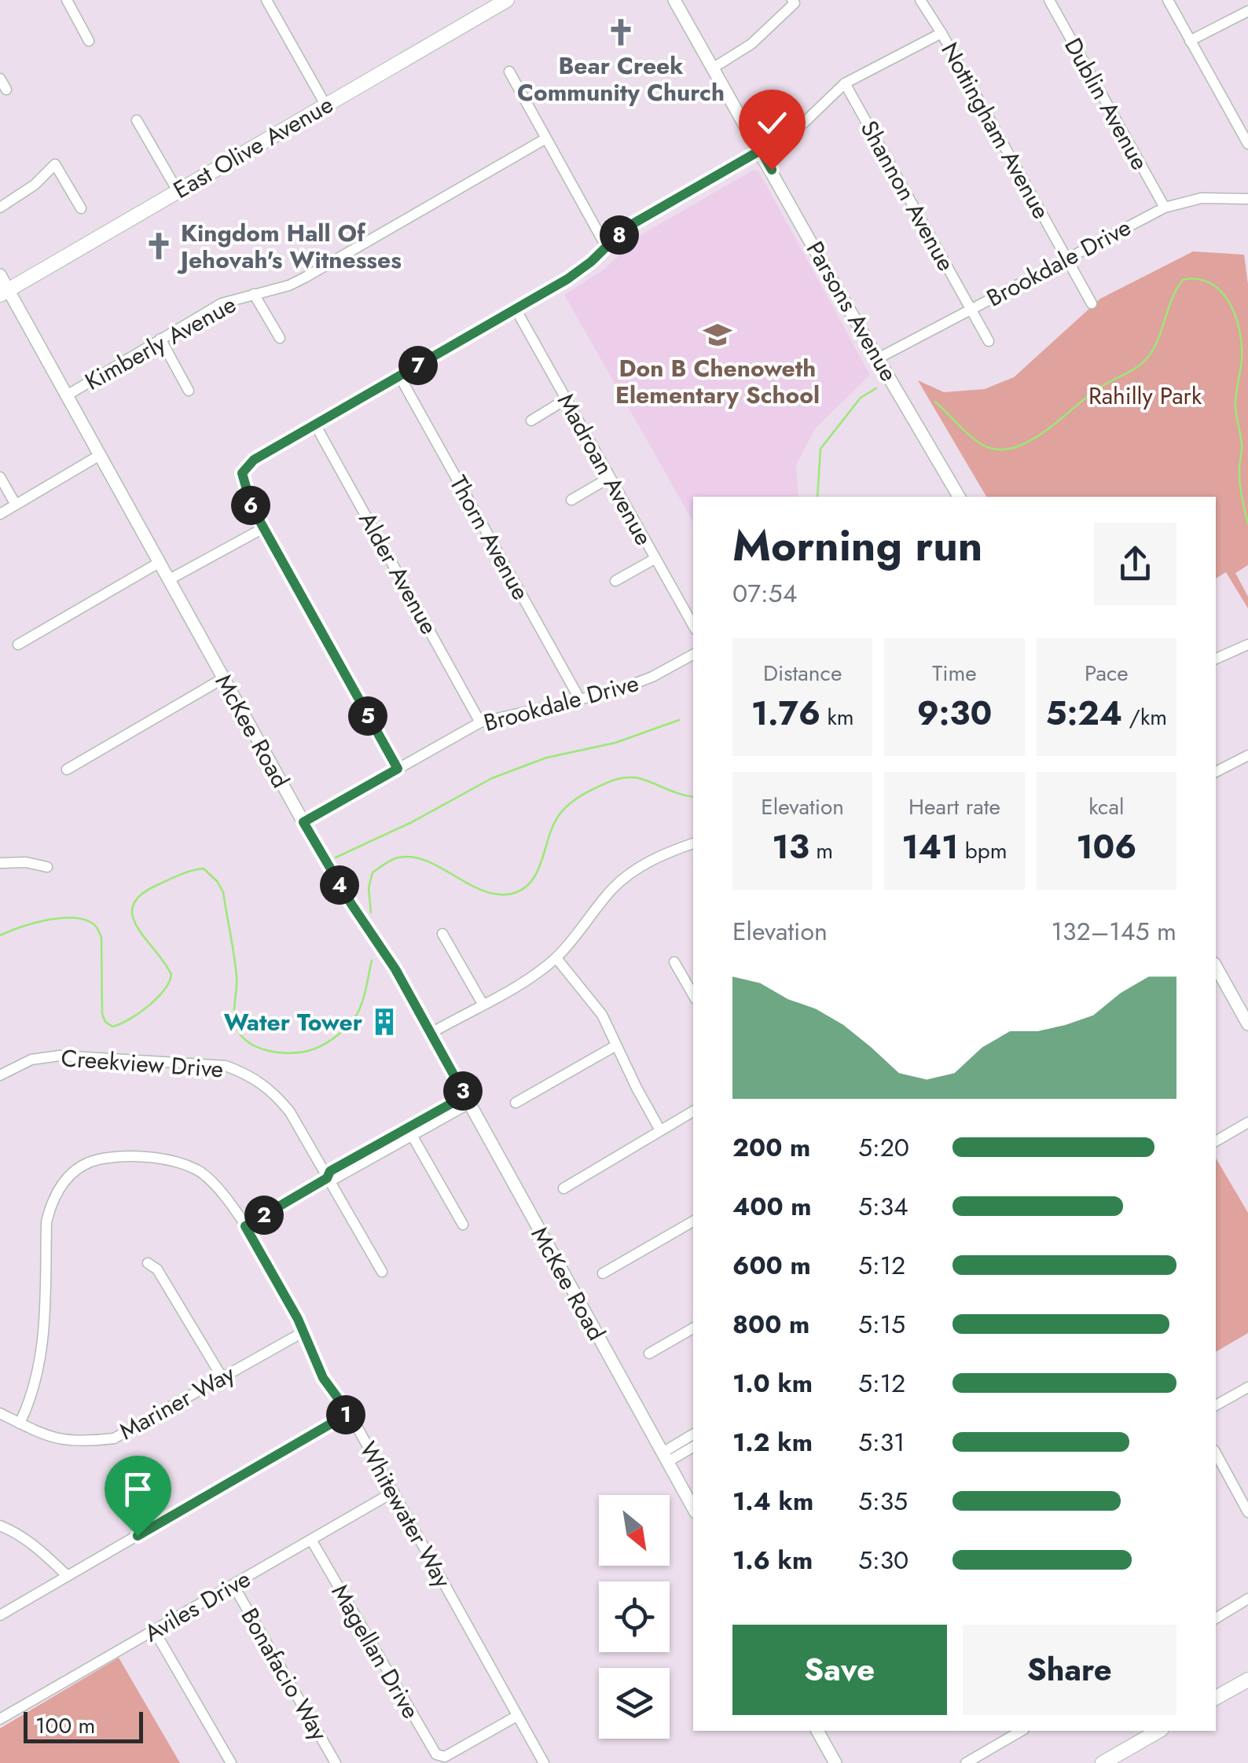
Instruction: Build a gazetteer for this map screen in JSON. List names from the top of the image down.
{
  "streets": {
    "main road": ["East Olive Avenue"],
    "street": [
      "Dublin Avenue",
      "Nottingham Avenue",
      "Shannon Avenue",
      "Brookdale Drive",
      "Parsons Avenue",
      "Kimberly Avenue",
      "Madroan Avenue",
      "Thorn Avenue",
      "Alder Avenue",
      "McKee Road",
      "Creekview Drive",
      "Mariner Way",
      "Whitewater Way",
      "Aviles Drive",
      "Magellan Drive",
      "Bonafacio Way"
    ]
  },
  "crossings": [
    ["Dublin Avenue", "Brookdale Drive"],
    ["Nottingham Avenue", "Brookdale Drive"],
    ["East Olive Avenue", "McKee Road"],
    ["Shannon Avenue", "Brookdale Drive"],
    ["Brookdale Drive", "Parsons Avenue"],
    ["Brookdale Drive", "Thorn Avenue"],
    ["Brookdale Drive", "Alder Avenue"],
    ["Brookdale Drive", "McKee Road"],
    ["Kimberly Avenue", "McKee Road"],
    ["Mariner Way", "Whitewater Way"],
    ["Whitewater Way", "Aviles Drive"],
    ["Whitewater Way", "Magellan Drive"],
    ["Aviles Drive", "Magellan Drive"],
    ["Aviles Drive", "Bonafacio Way"]
  ],
  "parks": ["Rahilly Park"],
  "places": {
    "church": ["Bear Creek Community Church", "Kingdom Hall Of Jehovah's Witnesses"],
    "school or university": ["Don B Chenoweth Elementary School"],
    "building": ["Water Tower"]
  },
  "scale_bar": "100 m",
  "north": "bottom right",
  "page": {
    "pins": [
      "8",
      "7",
      "6",
      "5",
      "4",
      "3",
      "2",
      "1"
    ],
    "heading": ["Morning run", "07:54"],
    "stats": [
      ["Distance", "1.76 km"],
      ["Time", "9:30"],
      ["Pace", "5:24 /km"],
      ["Elevation", "13 m"],
      ["Heart rate", "141 bpm"],
      ["kcal", "106"]
    ],
    "chart": ["Elevation", "132–145 m"],
    "list": [
      {
        "name": "200 m",
        "note": "5:20"
      },
      {
        "name": "400 m",
        "note": "5:34"
      },
      {
        "name": "600 m",
        "note": "5:12"
      },
      {
        "name": "800 m",
        "note": "5:15"
      },
      {
        "name": "1.0 km",
        "note": "5:12"
      },
      {
        "name": "1.2 km",
        "note": "5:31"
      },
      {
        "name": "1.4 km",
        "note": "5:35"
      },
      {
        "name": "1.6 km",
        "note": "5:30"
      }
    ],
    "buttons": ["Save", "Share"],
    "scale": "100 m"
  }
}
